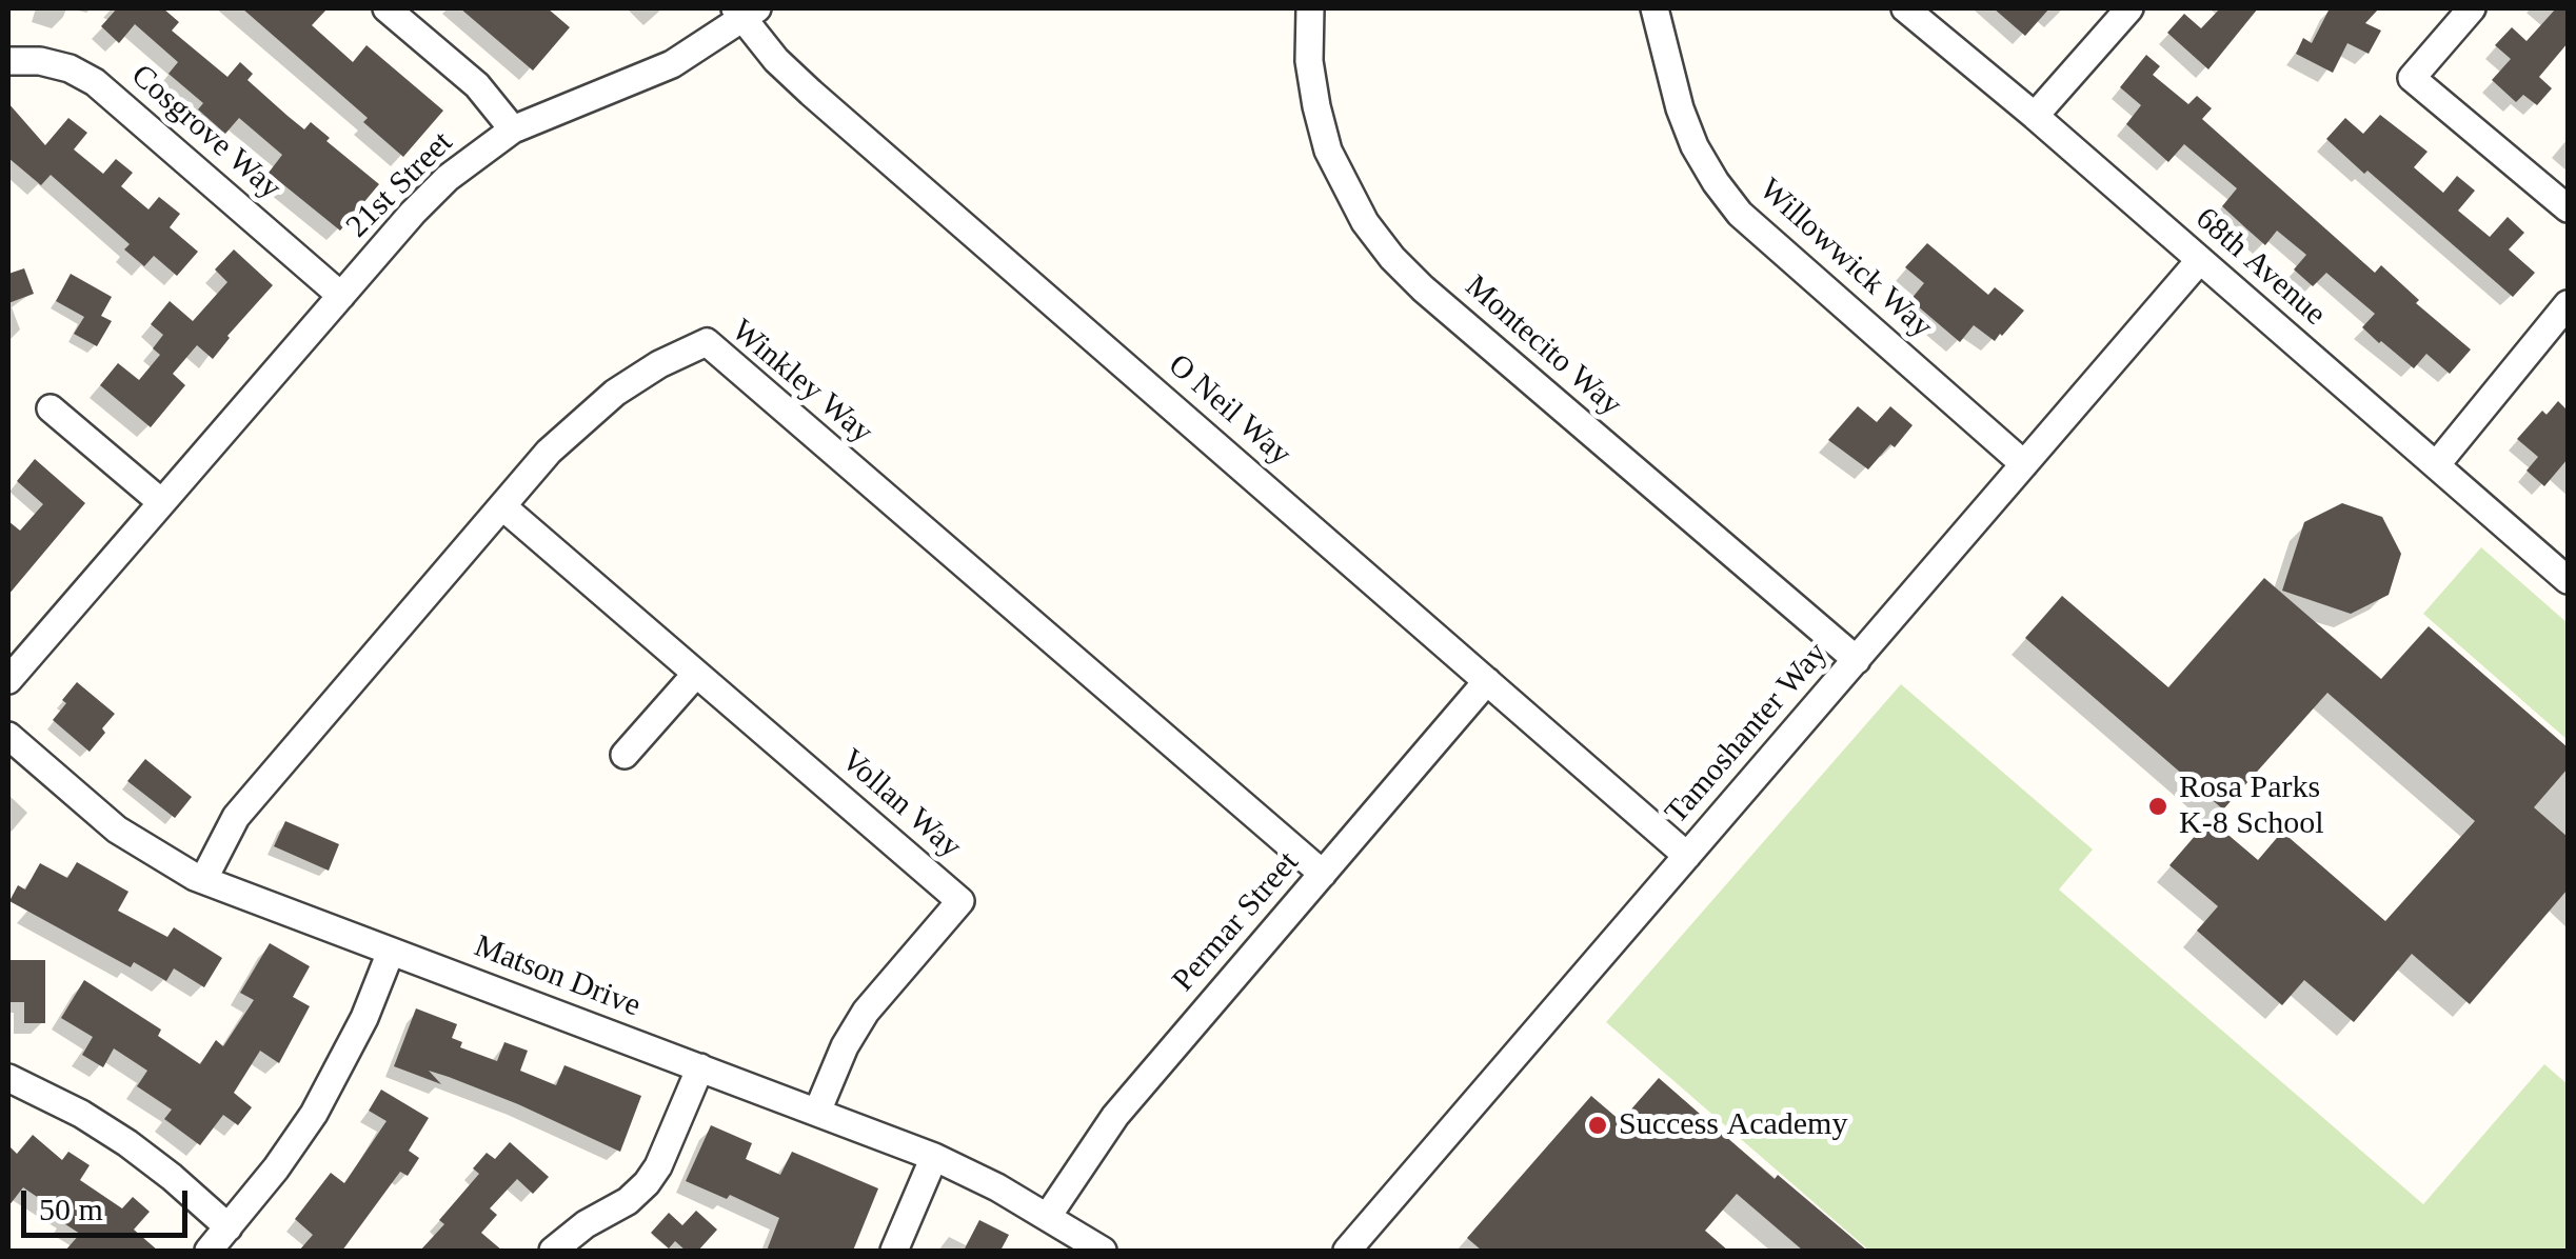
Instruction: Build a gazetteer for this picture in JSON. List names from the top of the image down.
{
  "streets": {
    "street": [
      "Cosgrove Way",
      "21st Street",
      "Willowwick Way",
      "68th Avenue",
      "Montecito Way",
      "Winkley Way",
      "O Neil Way",
      "Tamoshanter Way",
      "Vollan Way",
      "Permar Street",
      "Matson Drive"
    ]
  },
  "crossings": [
    ["Cosgrove Way", "21st Street"],
    ["21st Street", "O Neil Way"],
    ["Willowwick Way", "Tamoshanter Way"],
    ["68th Avenue", "Tamoshanter Way"],
    ["Montecito Way", "Tamoshanter Way"],
    ["Winkley Way", "Vollan Way"],
    ["Winkley Way", "Permar Street"],
    ["Winkley Way", "Matson Drive"],
    ["O Neil Way", "Tamoshanter Way"],
    ["O Neil Way", "Permar Street"],
    ["Vollan Way", "Matson Drive"],
    ["Permar Street", "Matson Drive"]
  ],
  "places": ["Rosa Parks K-8 School", "Success Academy"],
  "scale_bar": "50 m"
}
